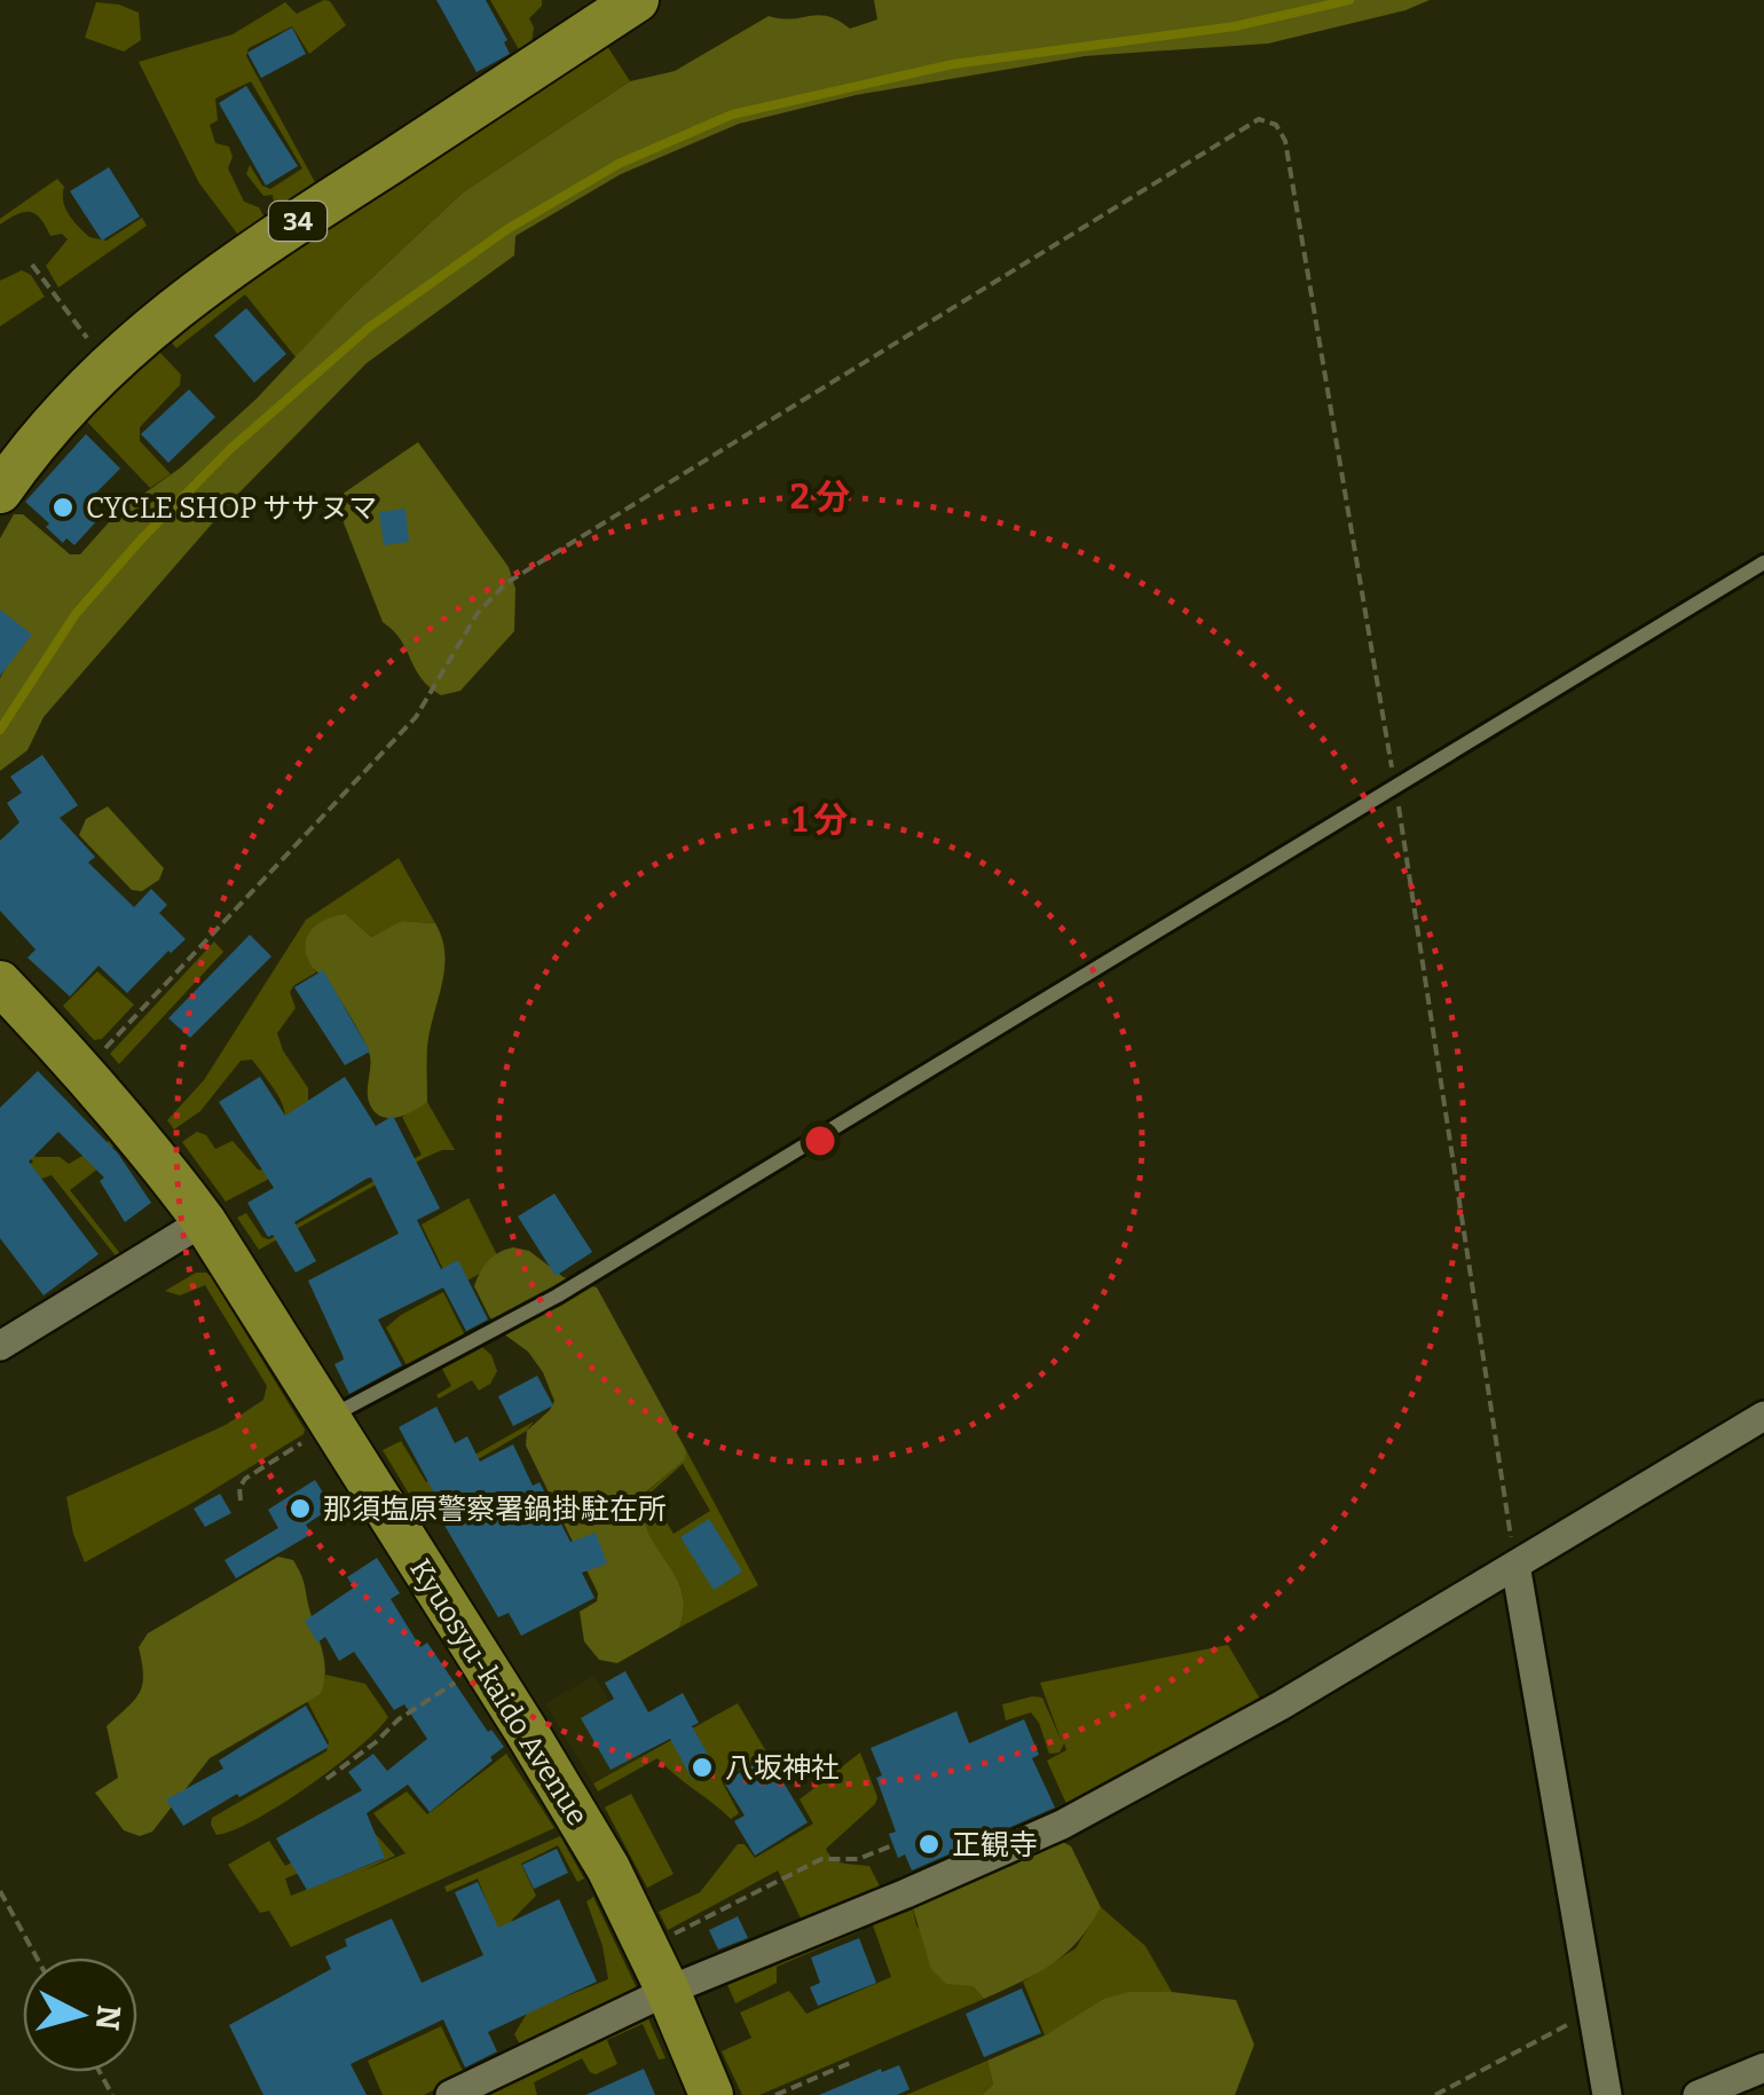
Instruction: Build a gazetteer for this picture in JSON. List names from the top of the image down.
{
  "streets": {
    "main road": ["34", "Kyuosyu-kaido Avenue"]
  },
  "places": [
    "CYCLE SHOP ササヌマ",
    "那須塩原警察署鍋掛駐在所",
    "八坂神社",
    "正観寺"
  ],
  "north": "right",
  "rings": ["2 分", "1 分"]
}
